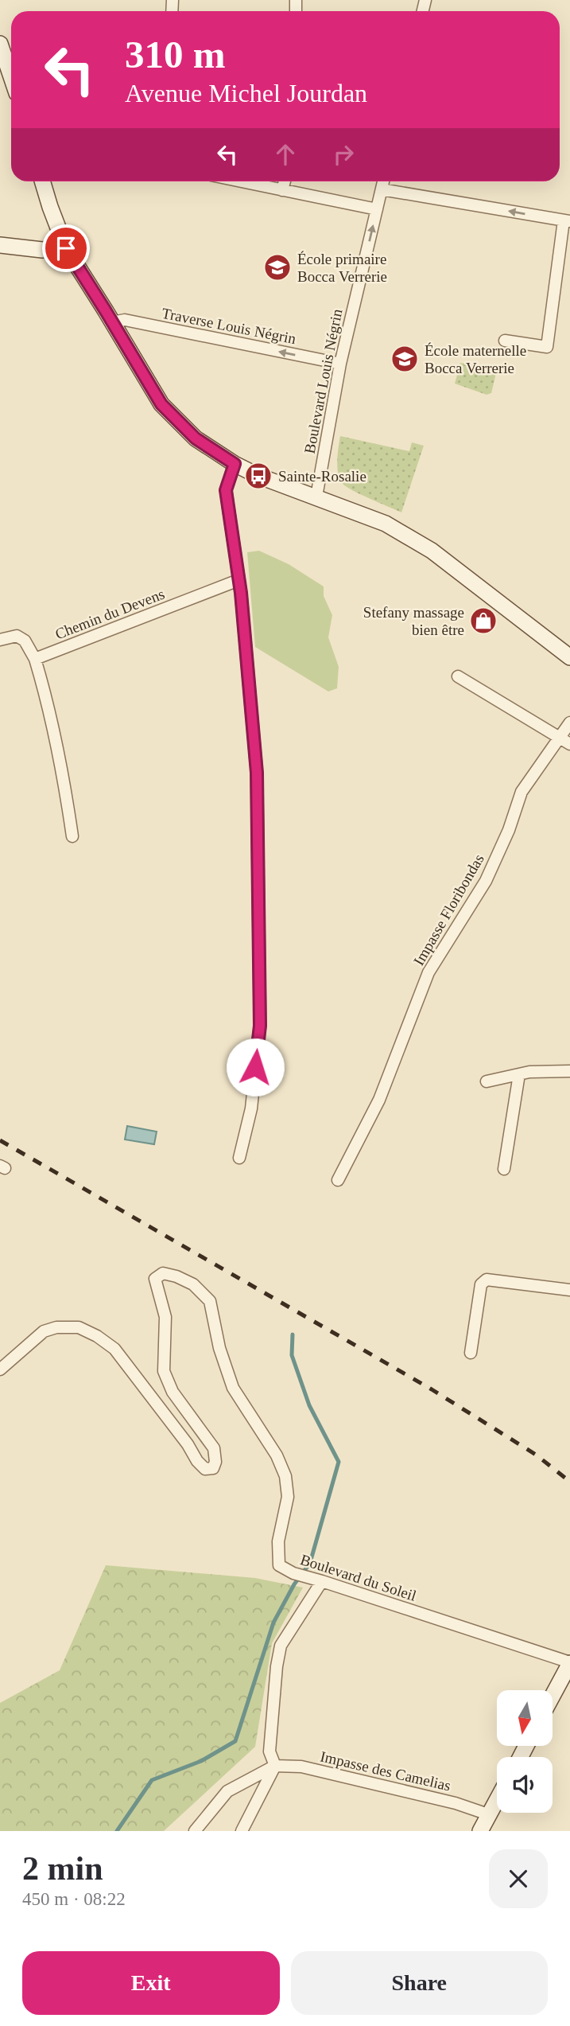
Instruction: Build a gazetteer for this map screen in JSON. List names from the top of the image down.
{
  "streets": {
    "street": [
      "Traverse Louis Négrin",
      "Boulevard Louis Négrin",
      "Chemin du Devens",
      "Impasse Floribondas",
      "Boulevard du Soleil",
      "Impasse des Camelias"
    ]
  },
  "crossings": [
    ["Traverse Louis Négrin", "Boulevard Louis Négrin"]
  ],
  "one_way": ["Traverse Louis Négrin", "Boulevard Louis Négrin"],
  "places": {
    "school or university": ["École primaire Bocca Verrerie", "École maternelle Bocca Verrerie"],
    "bus stop": ["Sainte-Rosalie"],
    "shop": ["Stefany massage bien être"]
  },
  "north": "bottom",
  "page": {
    "turn": ["310 m", "Avenue Michel Jourdan"],
    "heading": ["2 min", "450 m · 08:22"],
    "buttons": ["Exit", "Share"]
  }
}
